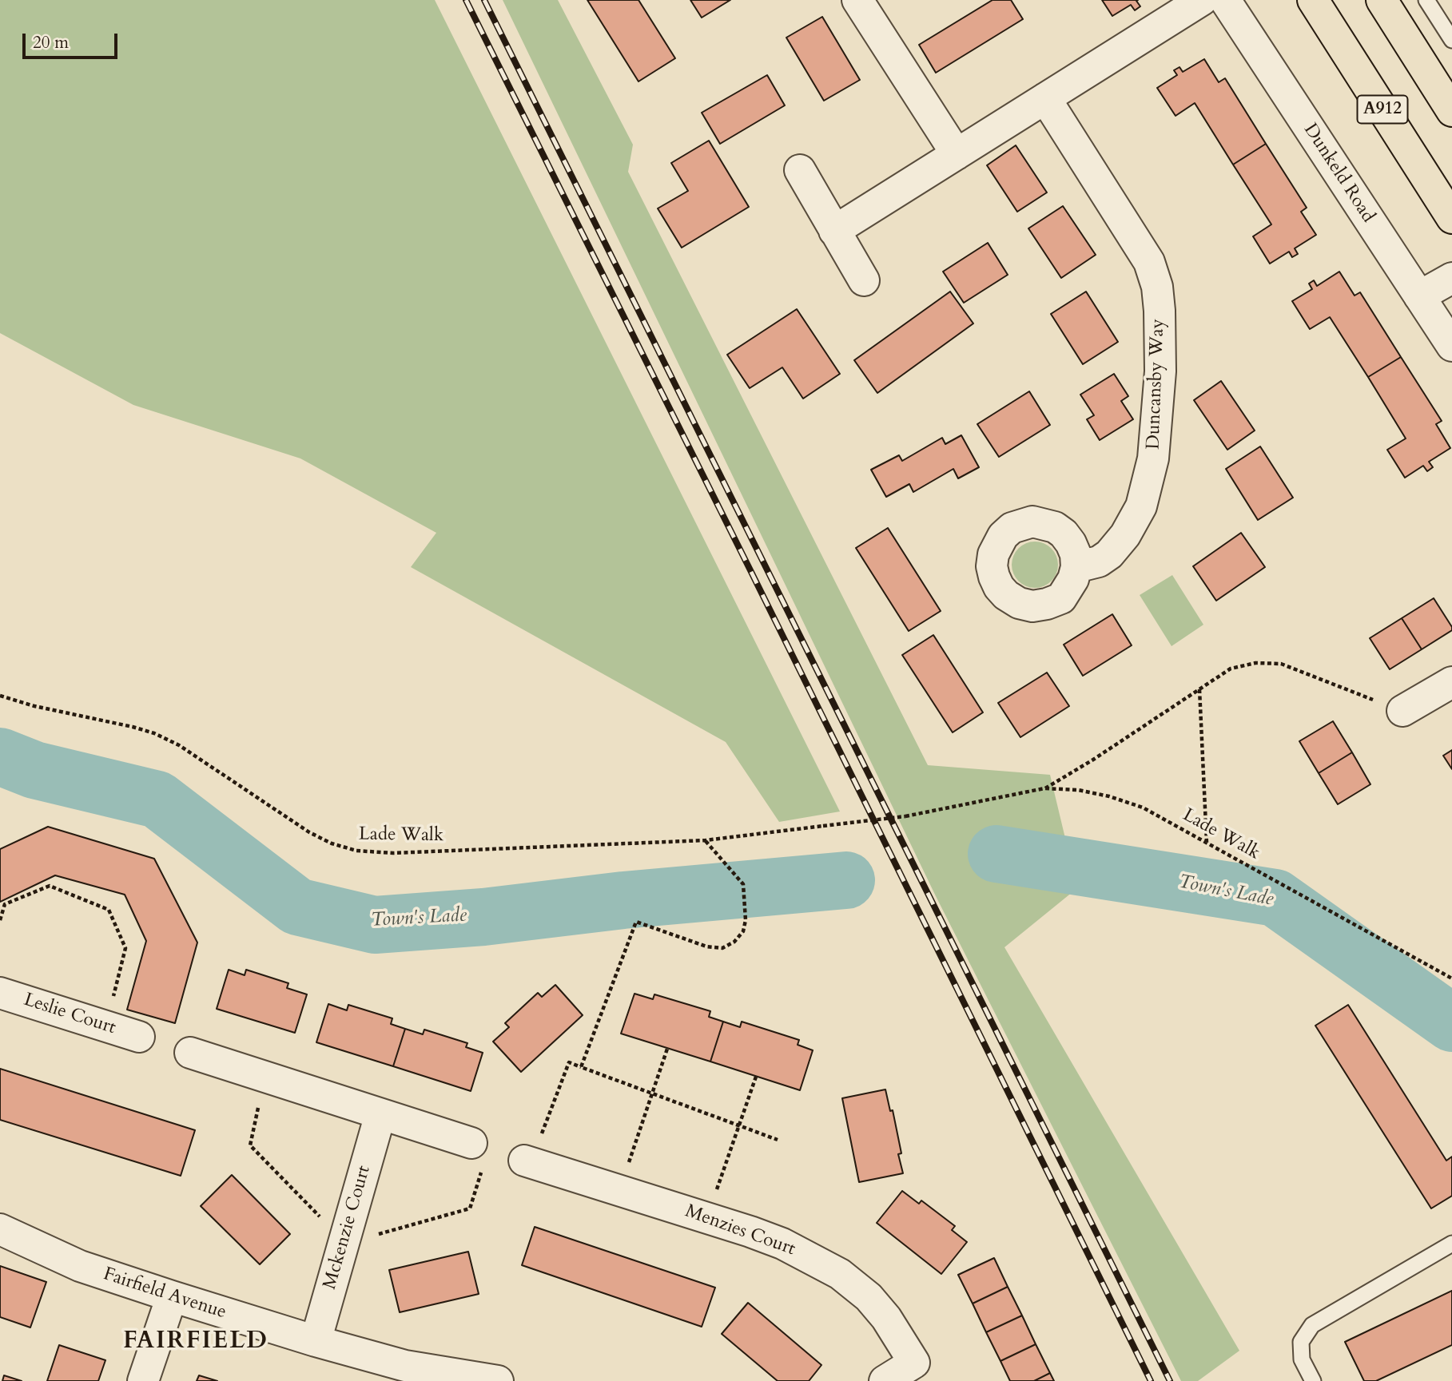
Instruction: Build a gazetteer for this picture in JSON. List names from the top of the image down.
{
  "streets": {
    "main road": ["A912"],
    "street": [
      "Dunkeld Road",
      "Duncansby Way",
      "Leslie Court",
      "Mckenzie Court",
      "Menzies Court",
      "Fairfield Avenue"
    ],
    "path": ["Lade Walk"]
  },
  "crossings": [
    ["Mckenzie Court", "Fairfield Avenue"]
  ],
  "districts": ["FAIRFIELD"],
  "water": ["Town's Lade"],
  "scale_bar": "20 m"
}
